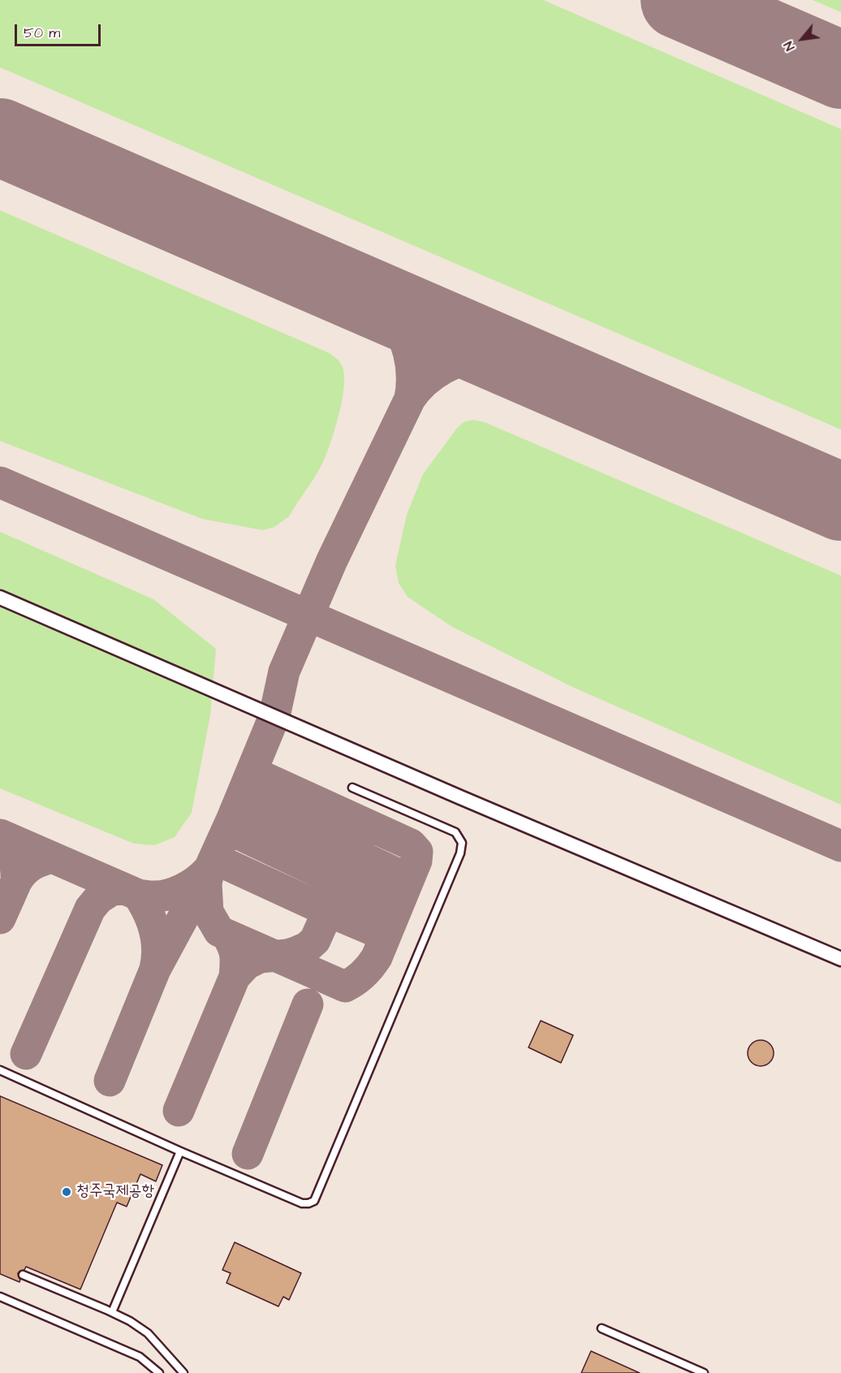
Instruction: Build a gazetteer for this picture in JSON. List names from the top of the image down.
{
  "places": ["청주국제공항"],
  "scale_bar": "50 m",
  "north": "bottom left"
}
